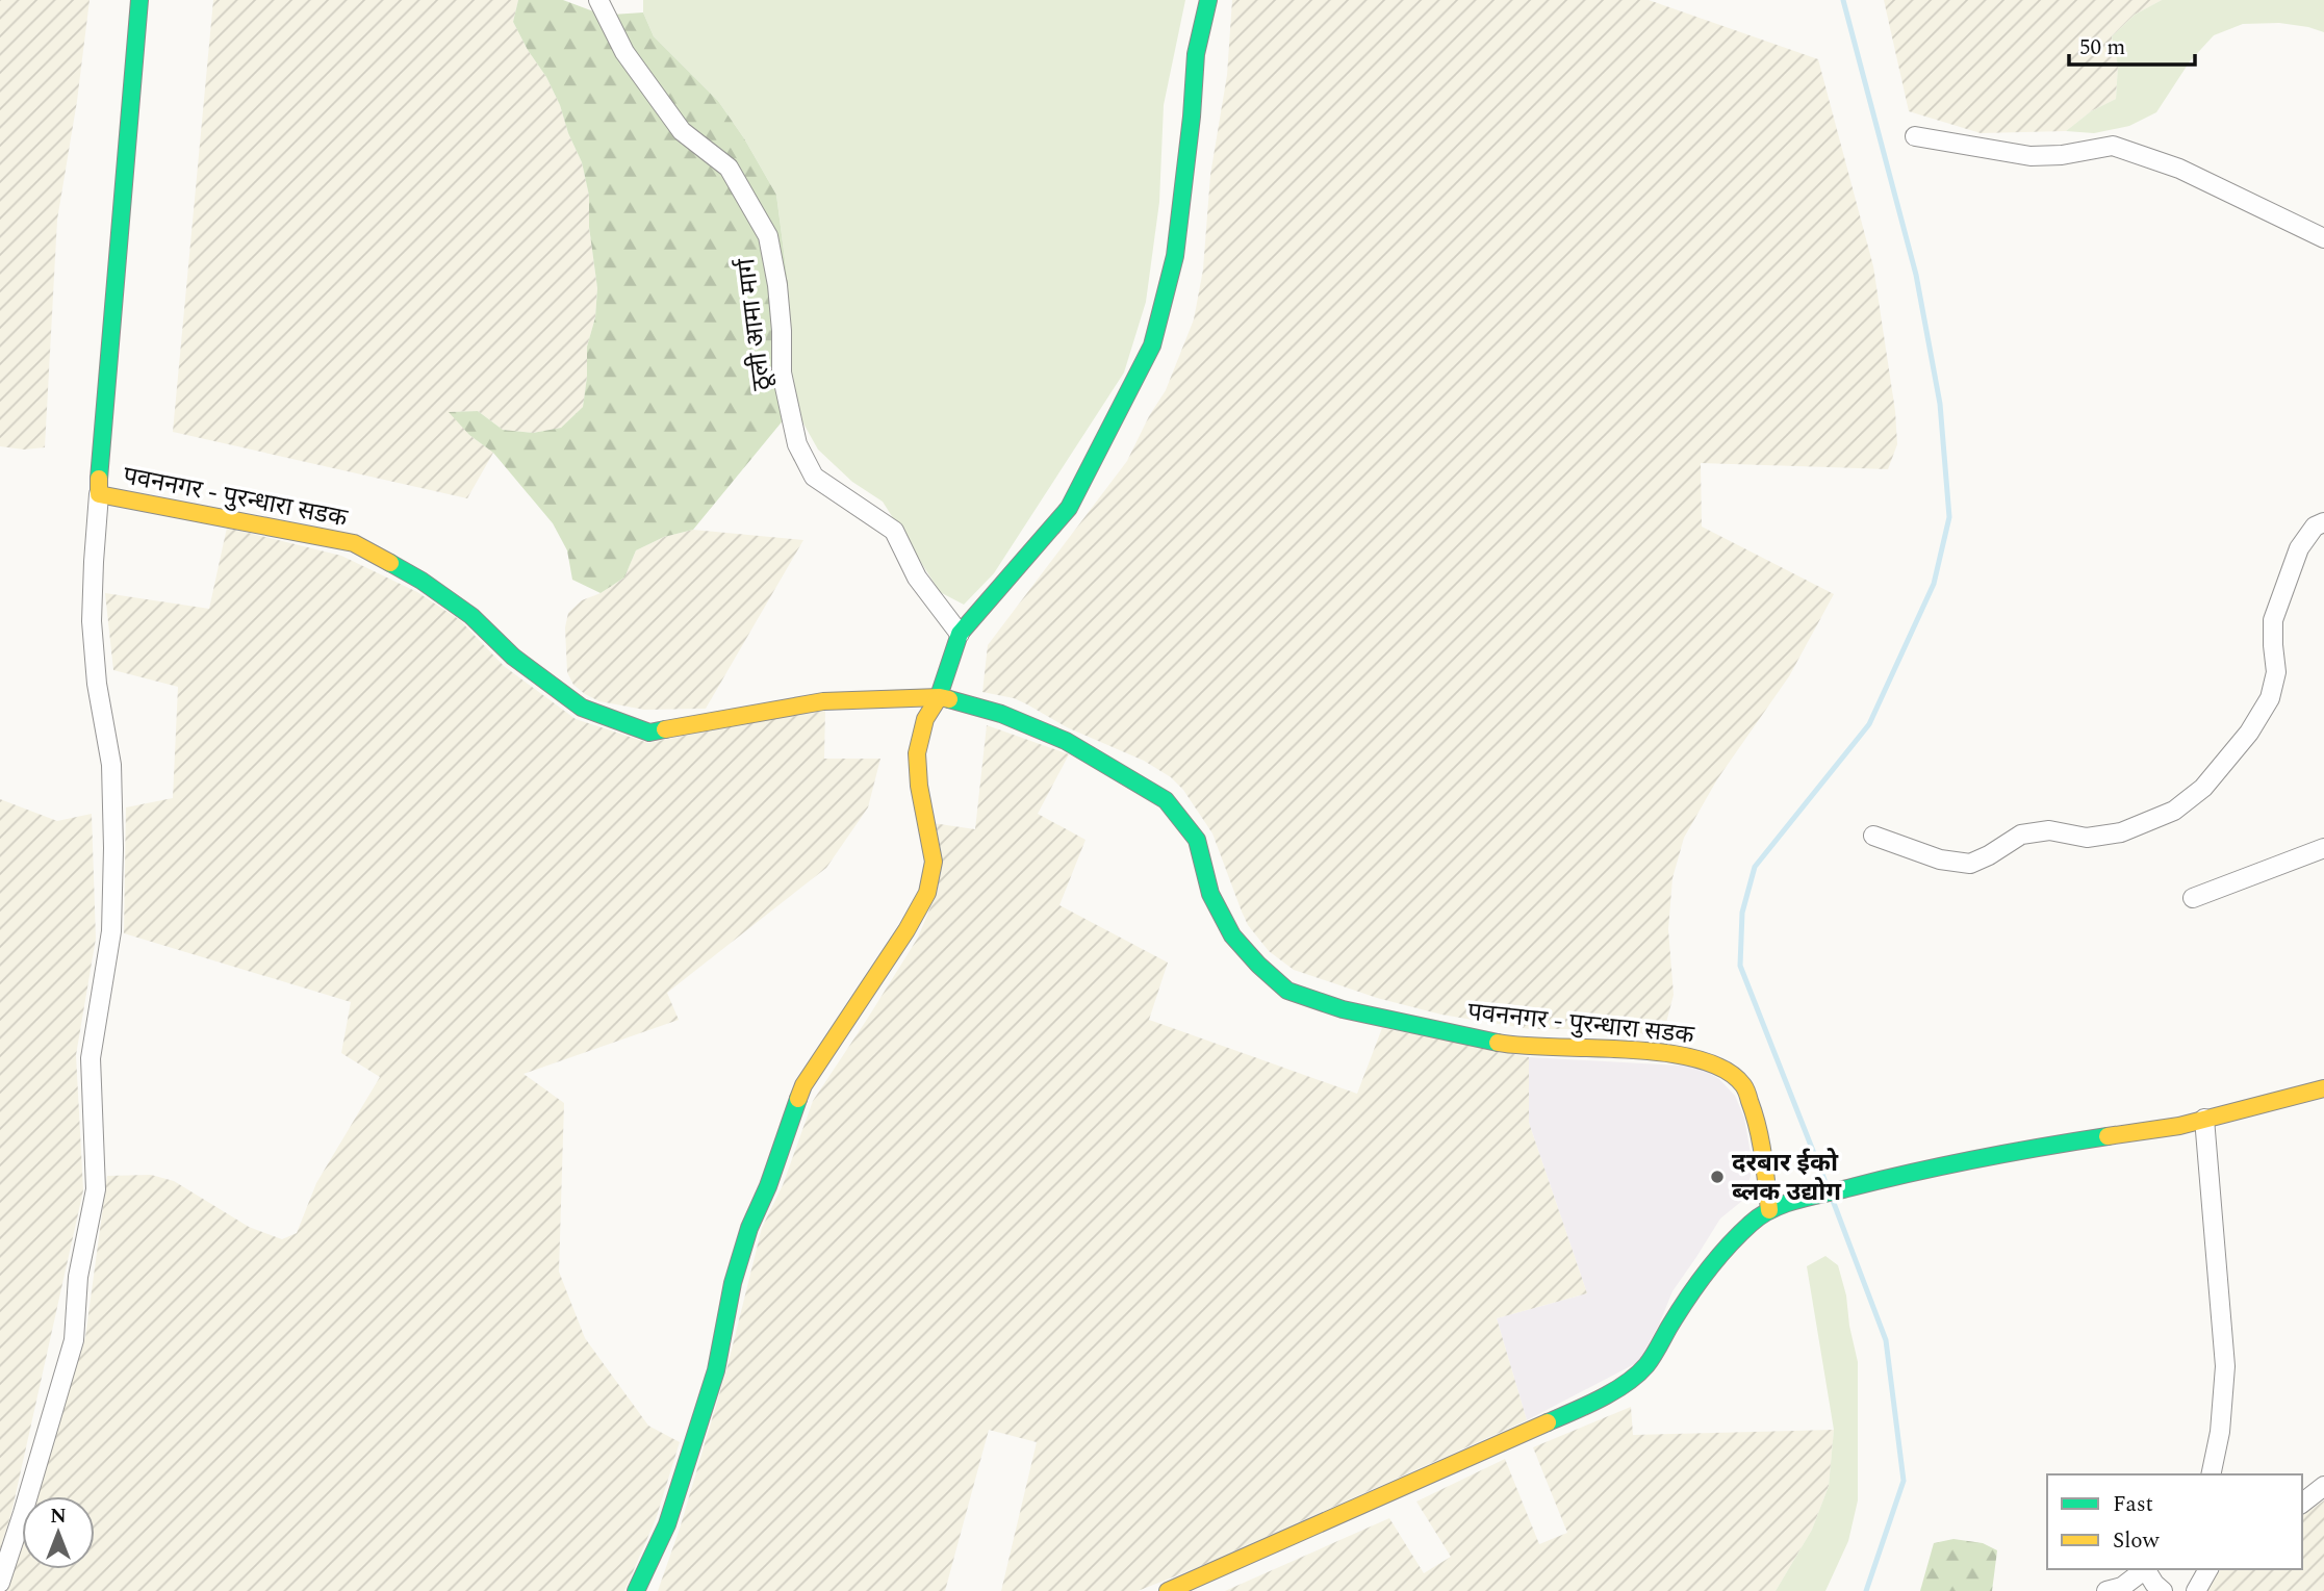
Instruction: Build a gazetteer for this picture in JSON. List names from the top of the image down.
{
  "streets": {
    "street": ["ठूली आमा मार्ग", "पवननगर - पुरन्धारा सडक"]
  },
  "places": ["दरबार ईको ब्लक उद्योग"],
  "legend": ["Fast", "Slow"],
  "scale_bar": "50 m",
  "north": "top"
}
